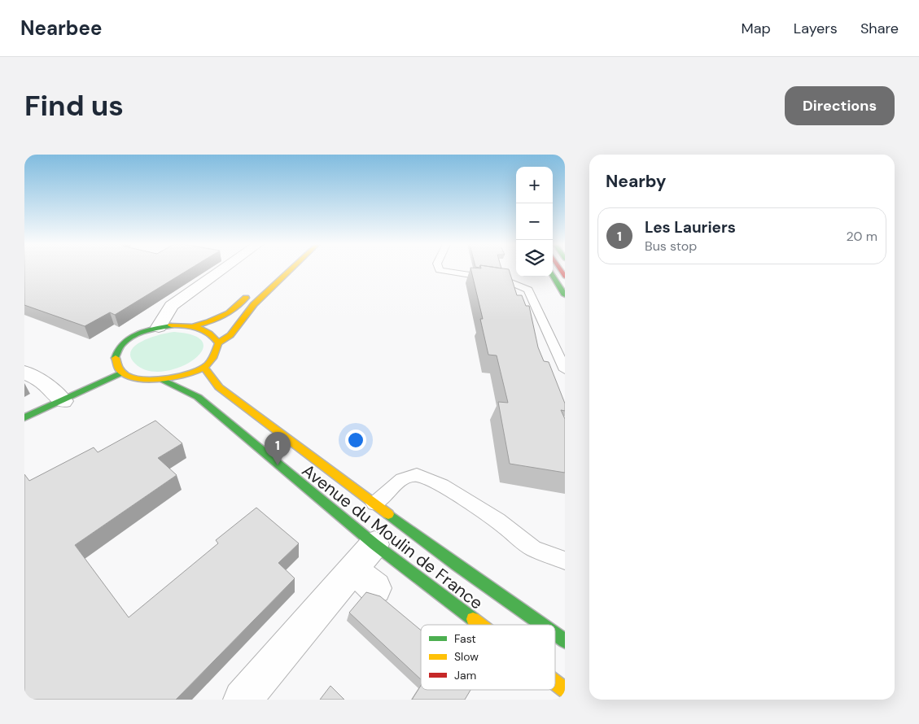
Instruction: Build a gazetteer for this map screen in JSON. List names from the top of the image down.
{
  "streets": {
    "main road": ["Avenue du Moulin de France"]
  },
  "legend": ["Fast", "Slow", "Jam"],
  "page": {
    "header": "Nearbee",
    "nav": ["Map", "Layers", "Share"],
    "buttons": "Directions",
    "title": "Find us",
    "heading": "Nearby",
    "map_buttons": ["+", "−"],
    "list": [
      {
        "mark": "1",
        "name": "Les Lauriers",
        "note": "Bus stop",
        "value": "20 m"
      }
    ],
    "pins": "1"
  }
}
